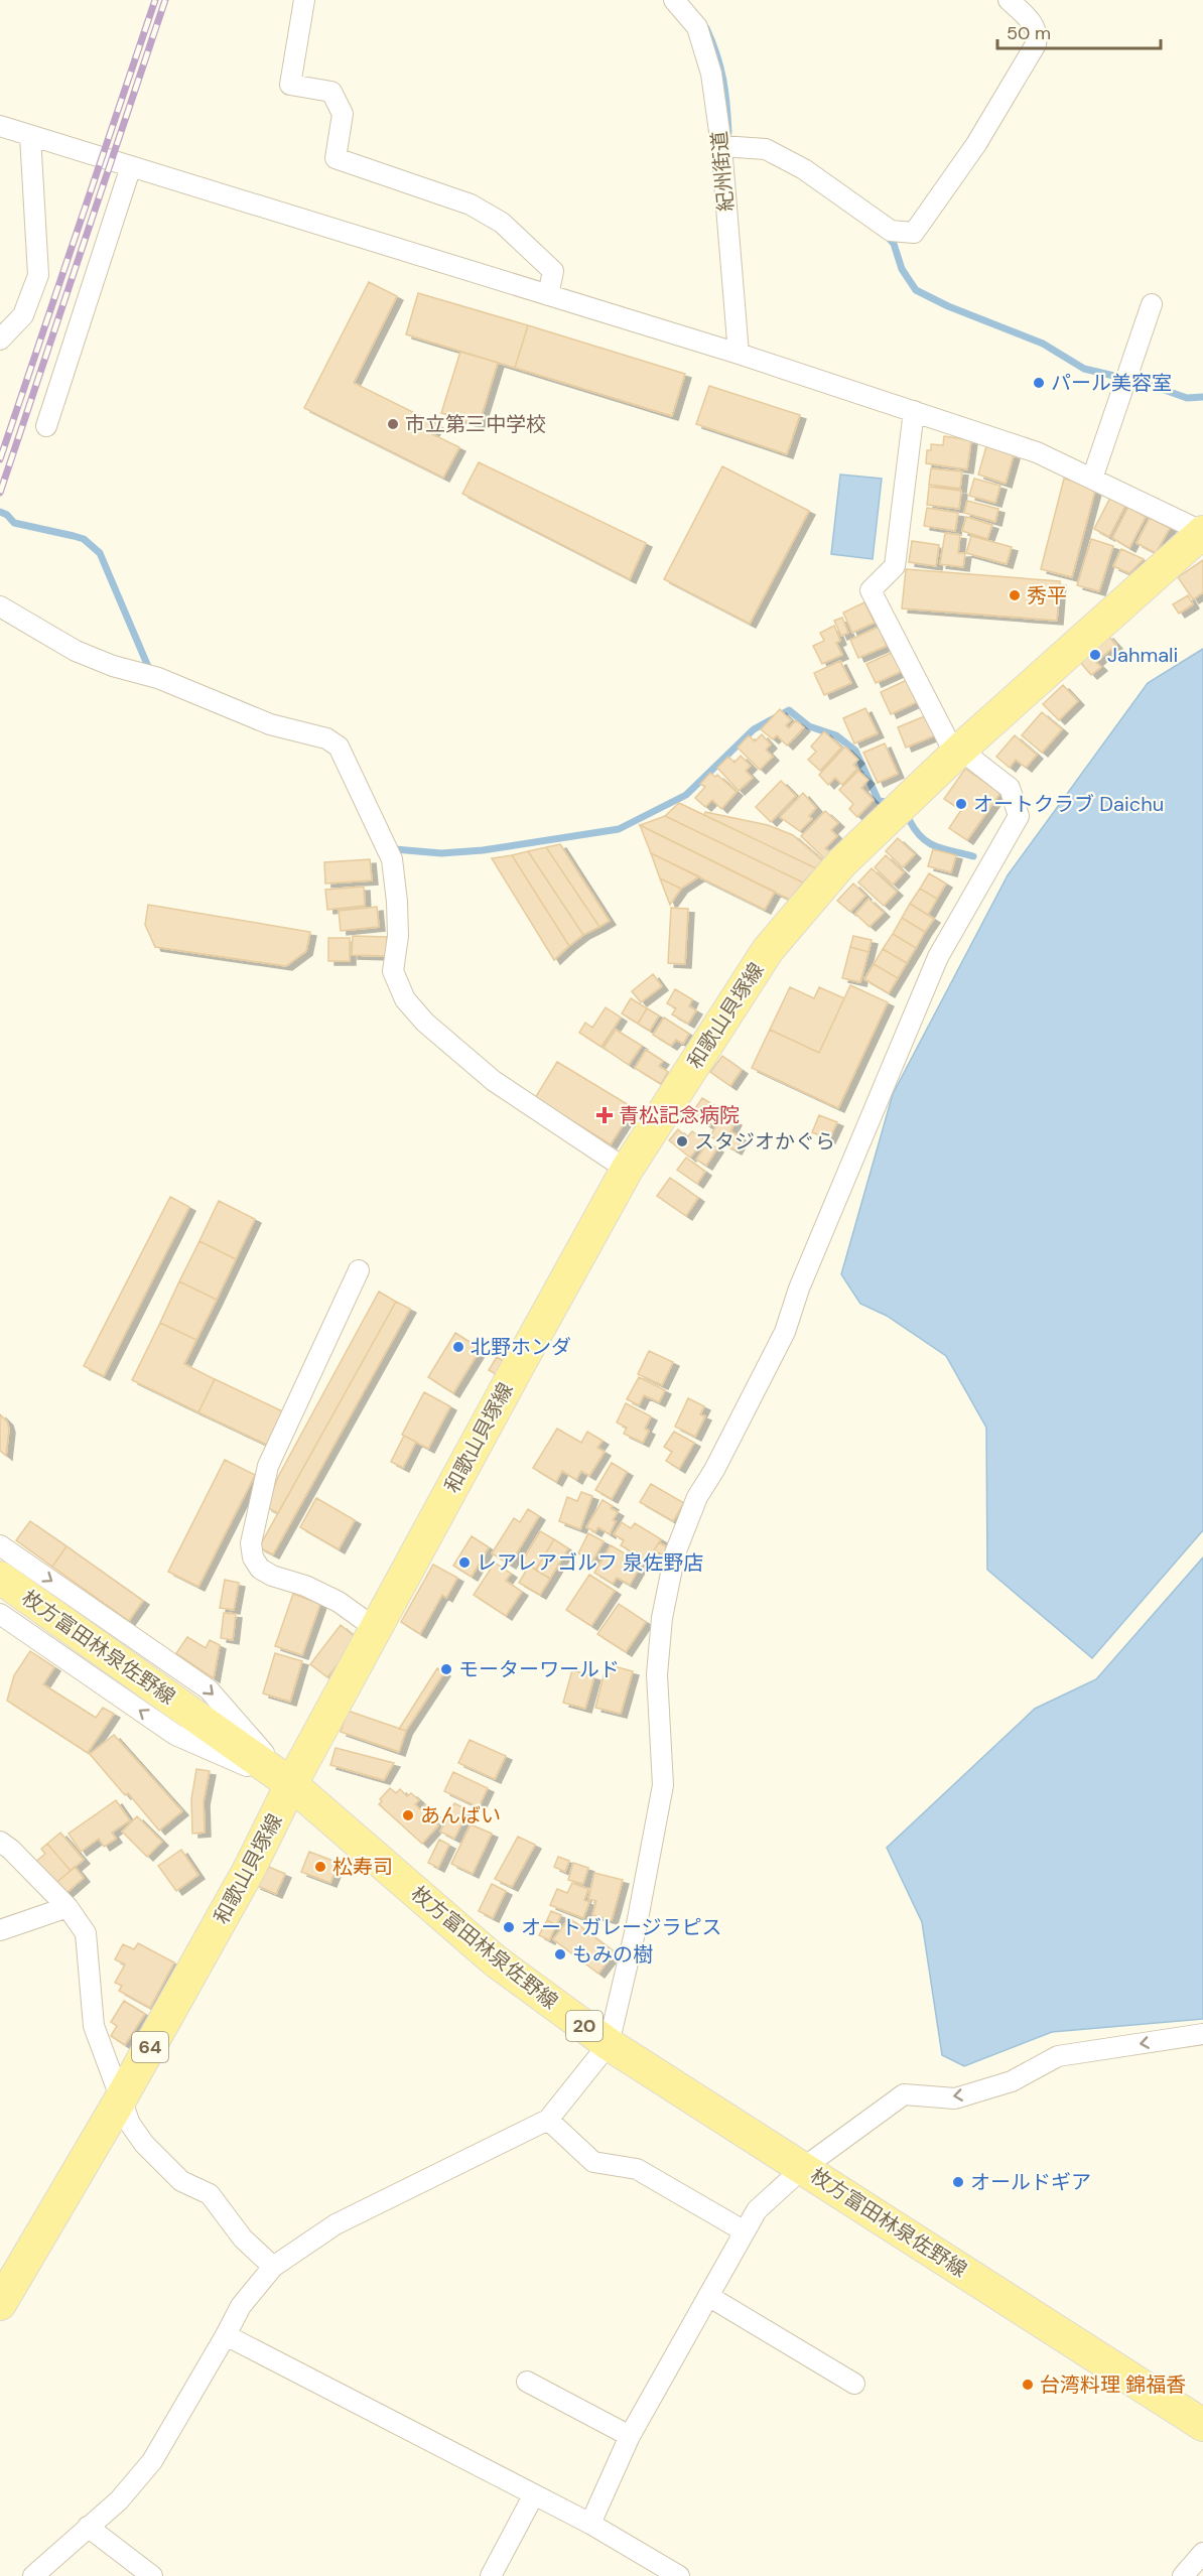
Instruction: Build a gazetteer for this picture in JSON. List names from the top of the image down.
{
  "streets": {
    "main road": [
      "和歌山貝塚線",
      "枚方富田林泉佐野線",
      "20",
      "64"
    ],
    "street": ["紀州街道"]
  },
  "crossings": [
    ["和歌山貝塚線", "枚方富田林泉佐野線"]
  ],
  "places": {
    "other": [
      "パール美容室",
      "市立第三中学校",
      "秀平",
      "Jahmali",
      "オートクラブ Daichu",
      "スタジオかぐら",
      "北野ホンダ",
      "レアレアゴルフ 泉佐野店",
      "モーターワールド",
      "あんばい",
      "松寿司",
      "オートガレージラピス",
      "もみの樹",
      "オールドギア",
      "台湾料理 錦福香"
    ],
    "health": ["青松記念病院"]
  },
  "scale_bar": "50 m"
}
